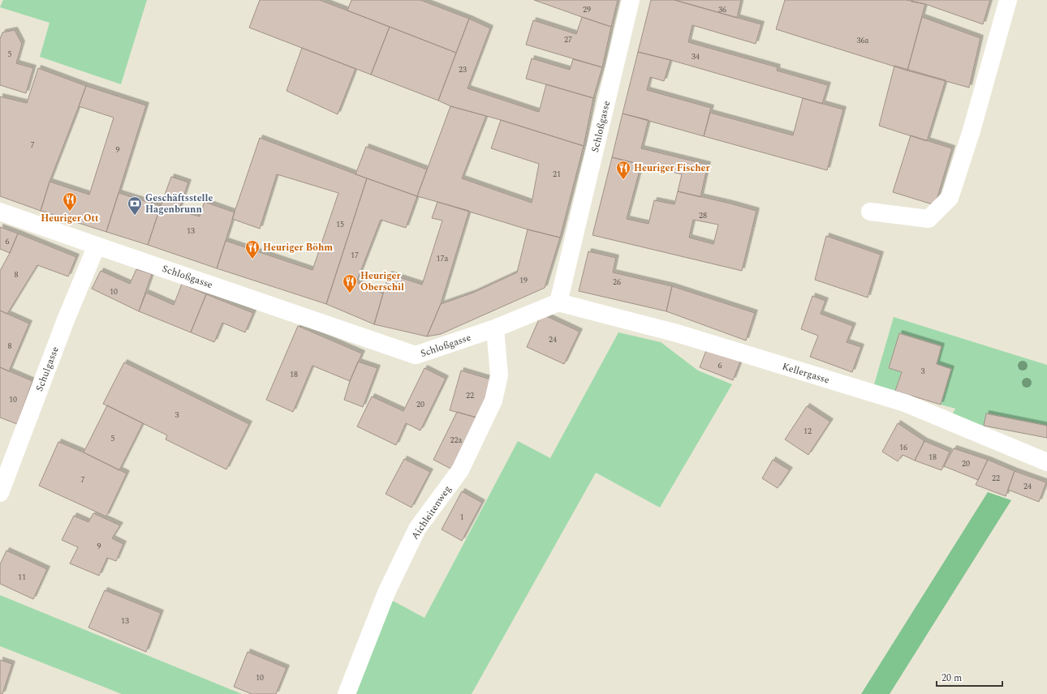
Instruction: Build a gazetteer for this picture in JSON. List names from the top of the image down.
{
  "streets": {
    "street": [
      "Schloßgasse",
      "Schulgasse",
      "Kellergasse",
      "Aichleitenweg"
    ]
  },
  "crossings": [
    ["Schloßgasse", "Schulgasse"],
    ["Schloßgasse", "Kellergasse"],
    ["Schloßgasse", "Aichleitenweg"]
  ],
  "places": {
    "restaurant": [
      "Heuriger Fischer",
      "Heuriger Ott",
      "Heuriger Böhm",
      "Heuriger Oberschil"
    ],
    "bank": ["Geschäftsstelle Hagenbrunn"]
  },
  "house_numbers": [
    "29",
    "36",
    "27",
    "36a",
    "5",
    "34",
    "23",
    "7",
    "9",
    "21",
    "28",
    "15",
    "13",
    "6",
    "17",
    "17a",
    "8",
    "19",
    "26",
    "10",
    "24",
    "8",
    "6",
    "3",
    "18",
    "22",
    "10",
    "20",
    "3",
    "12",
    "5",
    "22a",
    "16",
    "18",
    "20",
    "22",
    "7",
    "24",
    "1",
    "9",
    "11",
    "13",
    "10"
  ],
  "scale_bar": "20 m"
}
